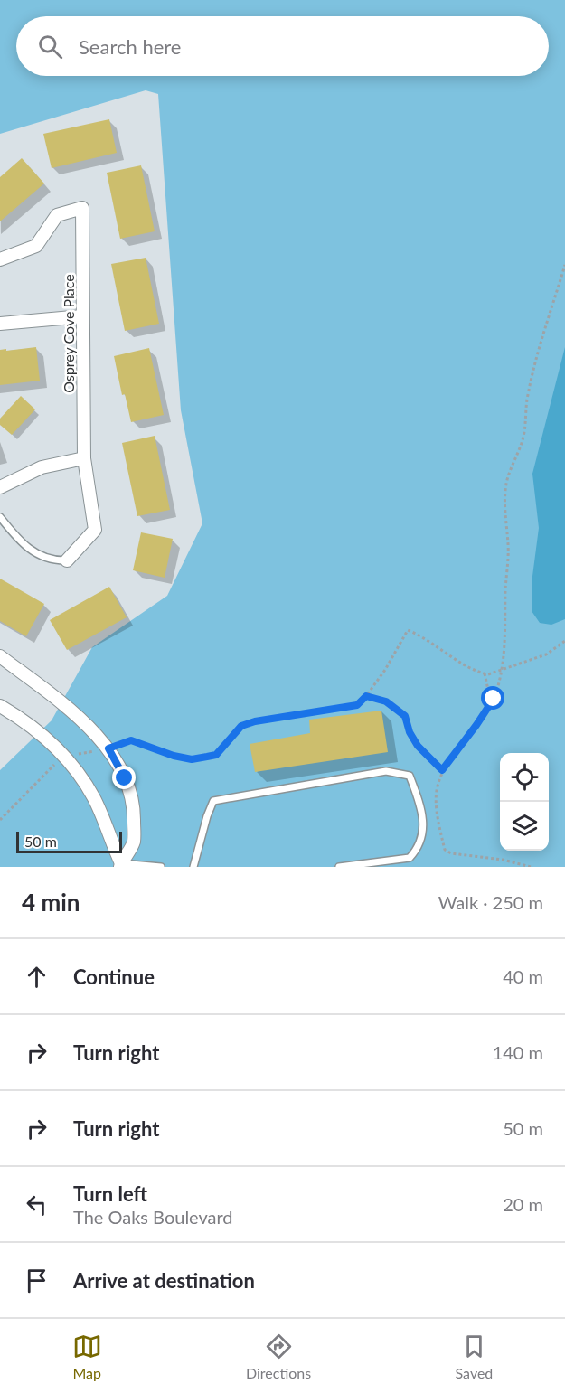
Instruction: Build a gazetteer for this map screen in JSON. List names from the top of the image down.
{
  "streets": {
    "street": ["Osprey Cove Place"]
  },
  "scale_bar": "50 m",
  "page": {
    "search": "Search here",
    "scale": "50 m",
    "heading": ["4 min", "Walk · 250 m"],
    "list": [
      ["Continue", "40 m"],
      ["Turn right", "140 m"],
      ["Turn right", "50 m"],
      ["Turn left", "The Oaks Boulevard", "20 m"],
      "Arrive at destination"
    ],
    "nav": ["Map", "Directions", "Saved"]
  }
}
